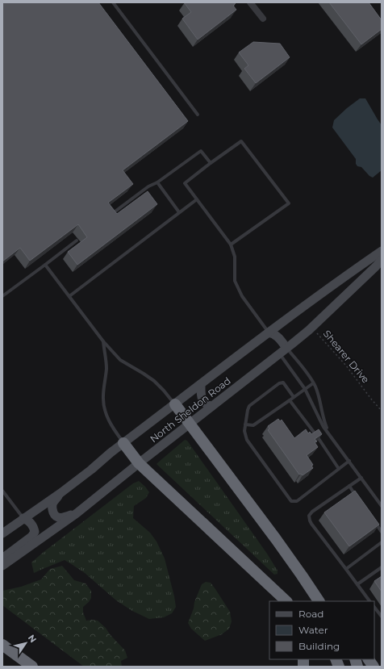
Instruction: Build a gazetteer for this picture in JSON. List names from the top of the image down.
{
  "streets": {
    "main road": ["North Sheldon Road"],
    "path": ["Shearer Drive"]
  },
  "crossings": [
    ["Shearer Drive", "North Sheldon Road"]
  ],
  "legend": ["Road", "Water", "Building"],
  "north": "top right"
}
